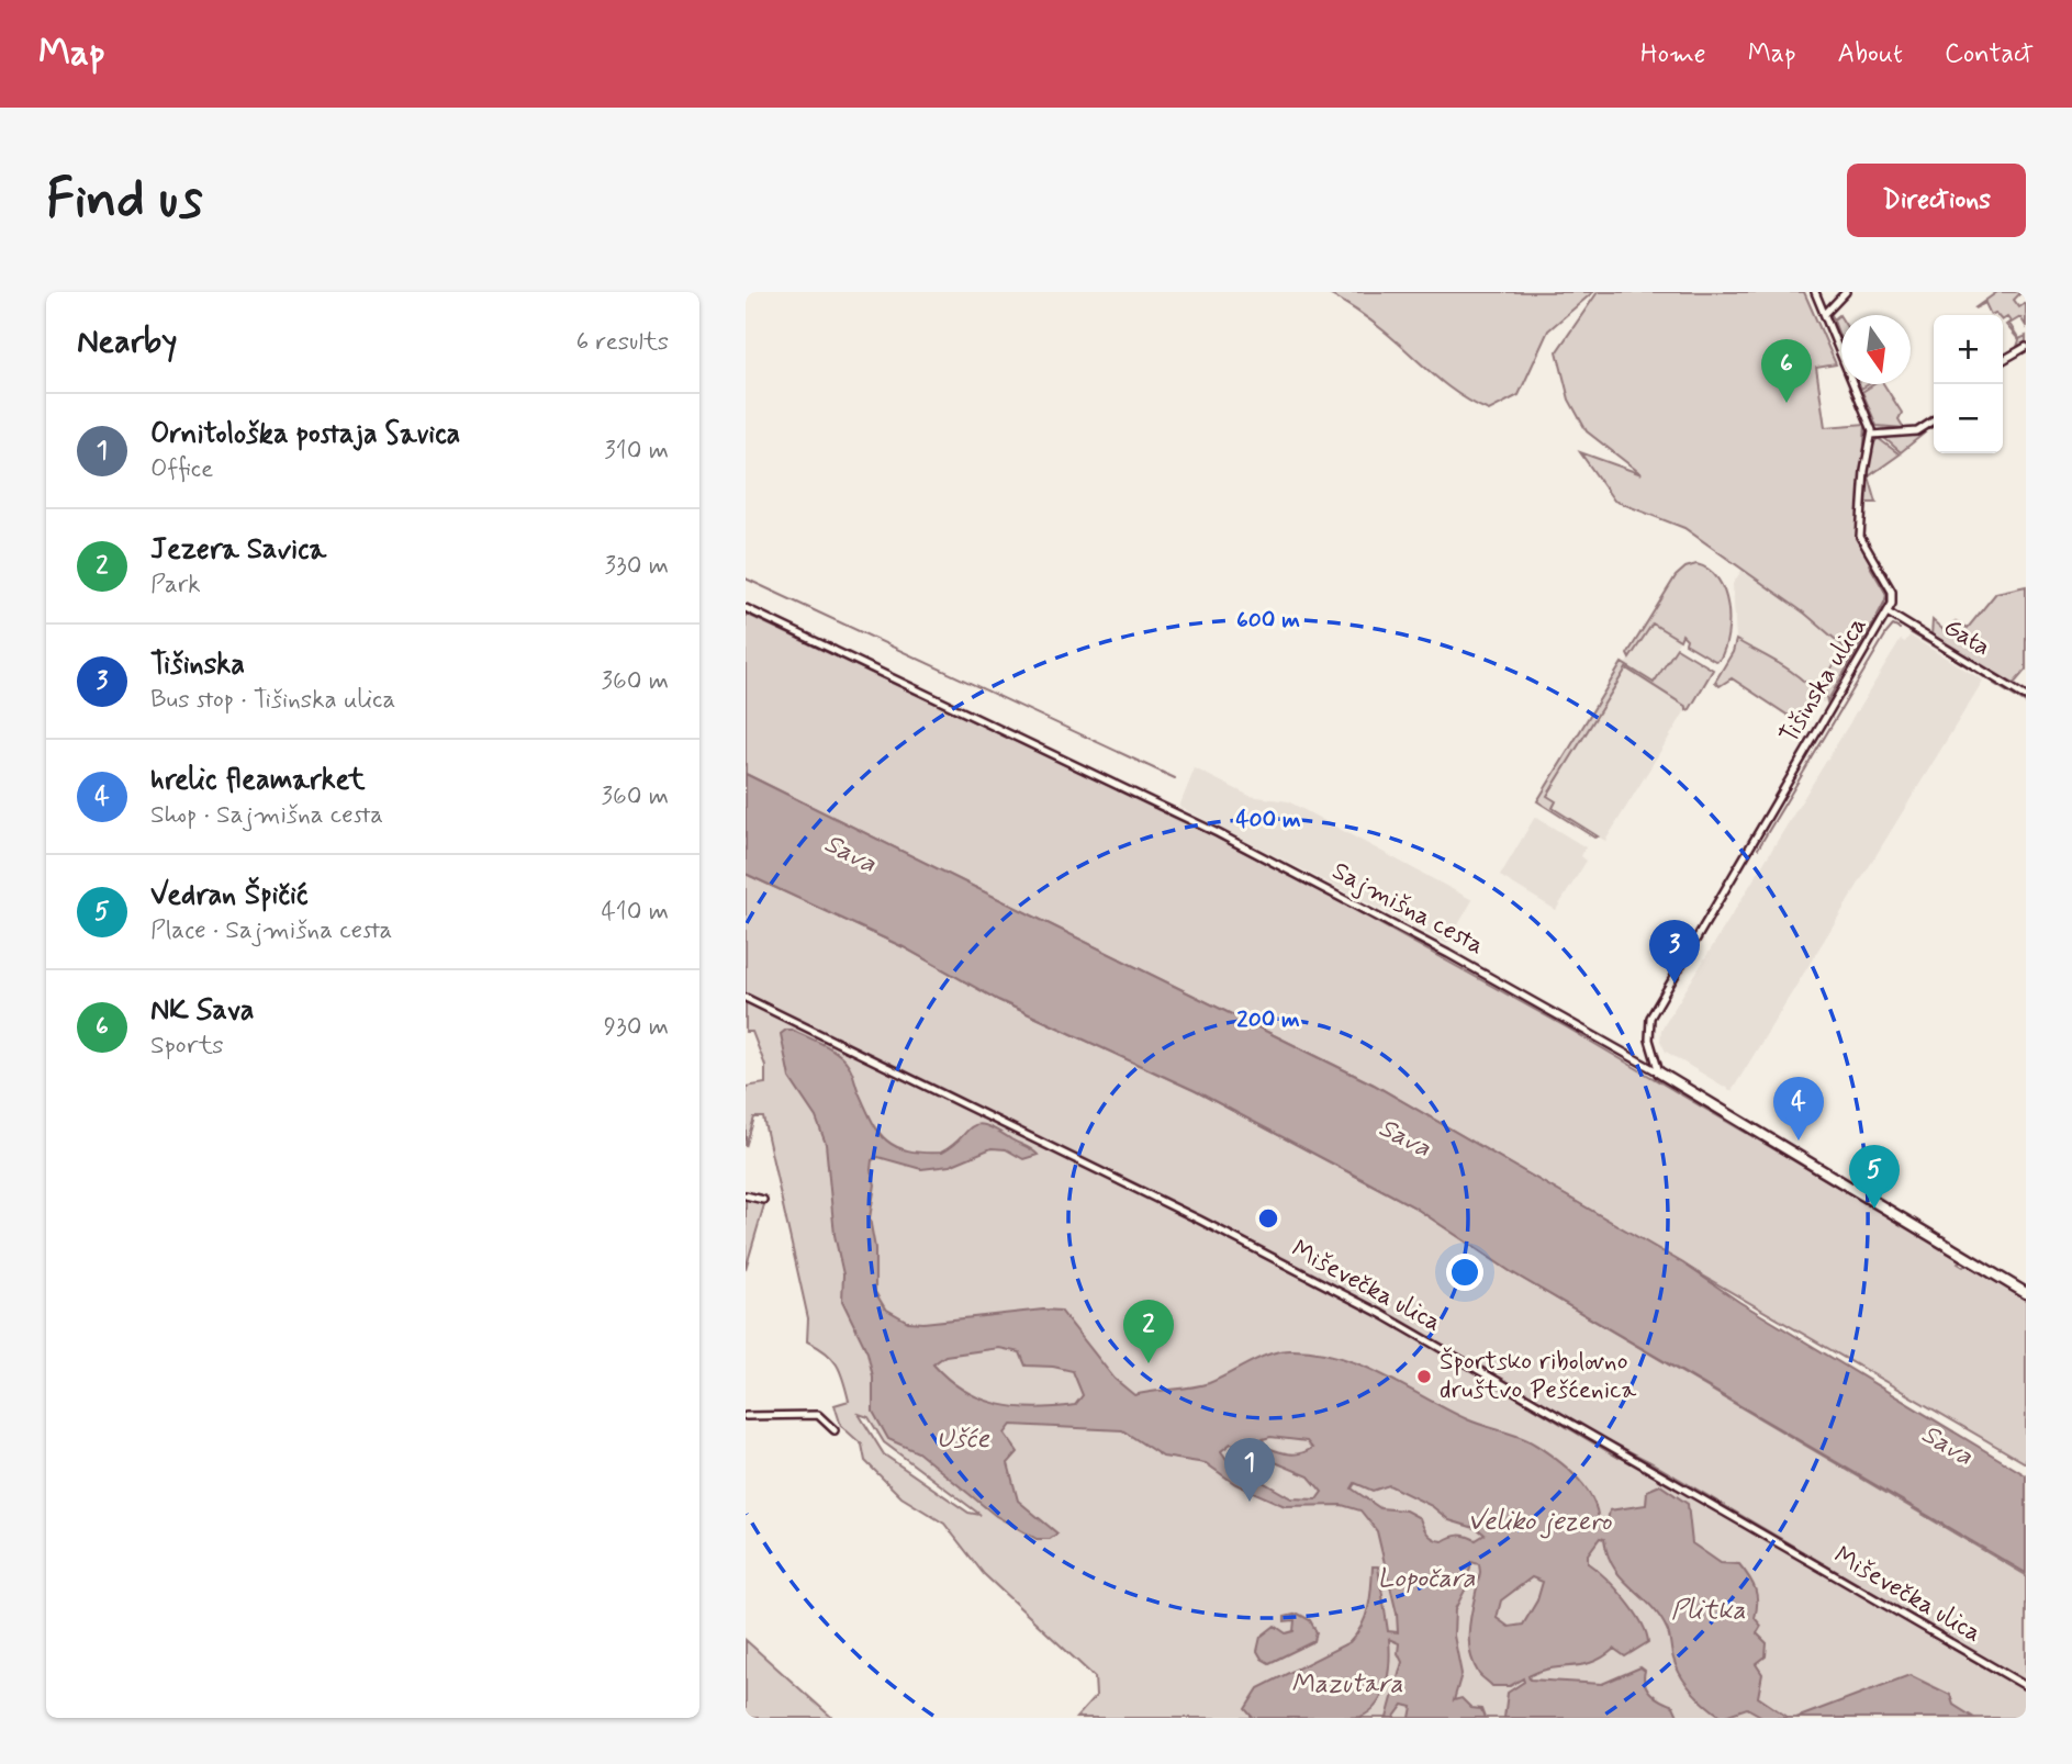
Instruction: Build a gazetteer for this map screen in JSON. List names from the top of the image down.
{
  "streets": {
    "street": [
      "Gata",
      "Tišinska ulica",
      "Sajmišna cesta",
      "Miševečka ulica"
    ]
  },
  "crossings": [
    ["Gata", "Tišinska ulica"],
    ["Tišinska ulica", "Sajmišna cesta"]
  ],
  "water": [
    "Sava",
    "Ušće",
    "Veliko jezero",
    "Lopočara",
    "Plitka",
    "Mazutara"
  ],
  "places": ["Športsko ribolovno društvo Pešćenica"],
  "north": "bottom",
  "page": {
    "header": "Map",
    "nav": [
      "Home",
      "Map",
      "About",
      "Contact"
    ],
    "buttons": "Directions",
    "title": "Find us",
    "heading": ["Nearby", "6 results"],
    "map_buttons": ["+", "−"],
    "pins": [
      "6",
      "3",
      "4",
      "5",
      "2",
      "1"
    ],
    "list": [
      {
        "mark": "1",
        "name": "Ornitološka postaja Savica",
        "note": "Office",
        "value": "310 m"
      },
      {
        "mark": "2",
        "name": "Jezera Savica",
        "note": "Park",
        "value": "330 m"
      },
      {
        "mark": "3",
        "name": "Tišinska",
        "note": "Bus stop · Tišinska ulica",
        "value": "360 m"
      },
      {
        "mark": "4",
        "name": "hrelic fleamarket",
        "note": "Shop · Sajmišna cesta",
        "value": "360 m"
      },
      {
        "mark": "5",
        "name": "Vedran Špičić",
        "note": "Place · Sajmišna cesta",
        "value": "410 m"
      },
      {
        "mark": "6",
        "name": "NK Sava",
        "note": "Sports",
        "value": "930 m"
      }
    ]
  },
  "rings": ["600 m", "400 m", "200 m"]
}
